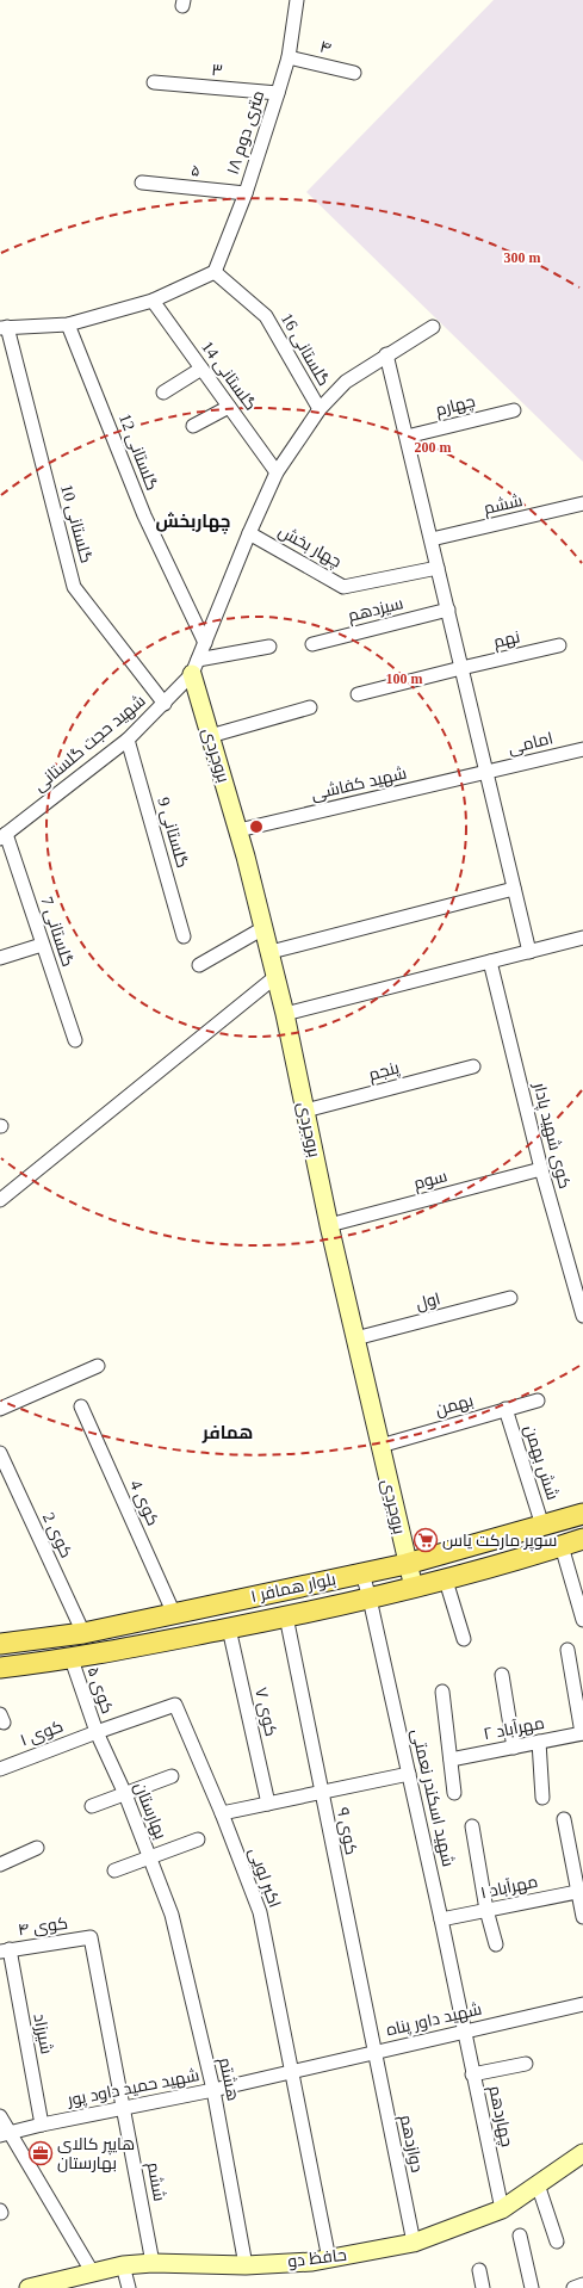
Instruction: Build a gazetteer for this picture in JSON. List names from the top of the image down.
{
  "streets": {
    "main road": ["بلوار همافر ۱"],
    "street": [
      "۴",
      "۳",
      "۱۸ متری دوم",
      "۵",
      "گلستانی 16",
      "گلستانی 14",
      "چهارم",
      "گلستانی 12",
      "ششم",
      "گلستانی 10",
      "چهار بخش",
      "سیزدهم",
      "نهم",
      "شهید حجت گلستانی",
      "امامی",
      "بروجردی",
      "شهید کفاشی",
      "گلستانی 9",
      "گلستانی 7",
      "پنجم",
      "کوی شهید پادار",
      "سوم",
      "اول",
      "بهمن",
      "شش بهمن",
      "کوی 4",
      "کوی 2",
      "کوی ۵",
      "کوی ۷",
      "مهرآباد ۲",
      "کوی ۱",
      "شهید اسکندر نعمتی",
      "بهارستان",
      "کوی ۹",
      "اکبر لویی",
      "مهرآباد ۱",
      "کوی ۴",
      "شهید داور پناه",
      "شیرزاد",
      "هشتم",
      "شهید حمید داود پور",
      "چهاردهم",
      "دوازدهم",
      "حافظ دو"
    ]
  },
  "crossings": [
    ["۴", "۱۸ متری دوم"],
    ["۳", "۱۸ متری دوم"],
    ["۱۸ متری دوم", "۵"],
    ["۱۸ متری دوم", "گلستانی 16"],
    ["گلستانی 16", "شهید حجت گلستانی"],
    ["گلستانی 14", "شهید حجت گلستانی"],
    ["گلستانی 12", "شهید حجت گلستانی"],
    ["ششم", "کوی ۴"],
    ["ششم", "شهید حمید داود پور"],
    ["ششم", "حافظ دو"],
    ["گلستانی 10", "شهید حجت گلستانی"],
    ["چهار بخش", "شهید حجت گلستانی"],
    ["شهید حجت گلستانی", "بروجردی"],
    ["شهید حجت گلستانی", "گلستانی 9"],
    ["شهید حجت گلستانی", "گلستانی 7"],
    ["امامی", "شهید کفاشی"],
    ["بروجردی", "شهید کفاشی"],
    ["بروجردی", "پنجم"],
    ["بروجردی", "سوم"],
    ["بروجردی", "اول"],
    ["بروجردی", "بهمن"],
    ["بروجردی", "بلوار همافر ۱"],
    ["کوی شهید پادار", "سوم"],
    ["بهمن", "شش بهمن"],
    ["شش بهمن", "بلوار همافر ۱"],
    ["کوی 4", "بلوار همافر ۱"],
    ["کوی 2", "بلوار همافر ۱"],
    ["بلوار همافر ۱", "کوی ۵"],
    ["بلوار همافر ۱", "کوی ۷"],
    ["بلوار همافر ۱", "شهید اسکندر نعمتی"],
    ["بلوار همافر ۱", "کوی ۹"],
    ["کوی ۵", "کوی ۱"],
    ["کوی ۵", "بهارستان"],
    ["کوی ۱", "بهارستان"],
    ["کوی ۱", "اکبر لویی"],
    ["شهید اسکندر نعمتی", "مهرآباد ۱"],
    ["شهید اسکندر نعمتی", "شهید داور پناه"],
    ["شهید اسکندر نعمتی", "چهاردهم"],
    ["بهارستان", "هشتم"],
    ["کوی ۹", "شهید داور پناه"],
    ["کوی ۹", "دوازدهم"],
    ["اکبر لویی", "شهید داور پناه"],
    ["اکبر لویی", "شهید حمید داود پور"],
    ["اکبر لویی", "حافظ دو"],
    ["کوی ۴", "شیرزاد"],
    ["شهید داور پناه", "شهید حمید داود پور"],
    ["شهید داور پناه", "چهاردهم"],
    ["شهید داور پناه", "دوازدهم"],
    ["شیرزاد", "شهید حمید داود پور"],
    ["هشتم", "شهید حمید داود پور"],
    ["هشتم", "حافظ دو"],
    ["چهاردهم", "حافظ دو"],
    ["دوازدهم", "حافظ دو"]
  ],
  "districts": ["چهاربخش", "همافر"],
  "places": {
    "supermarket": ["سوپر مارکت یاس"],
    "office": ["هایپر کالای بهارستان"]
  },
  "rings": ["300 m", "200 m", "100 m"]
}
